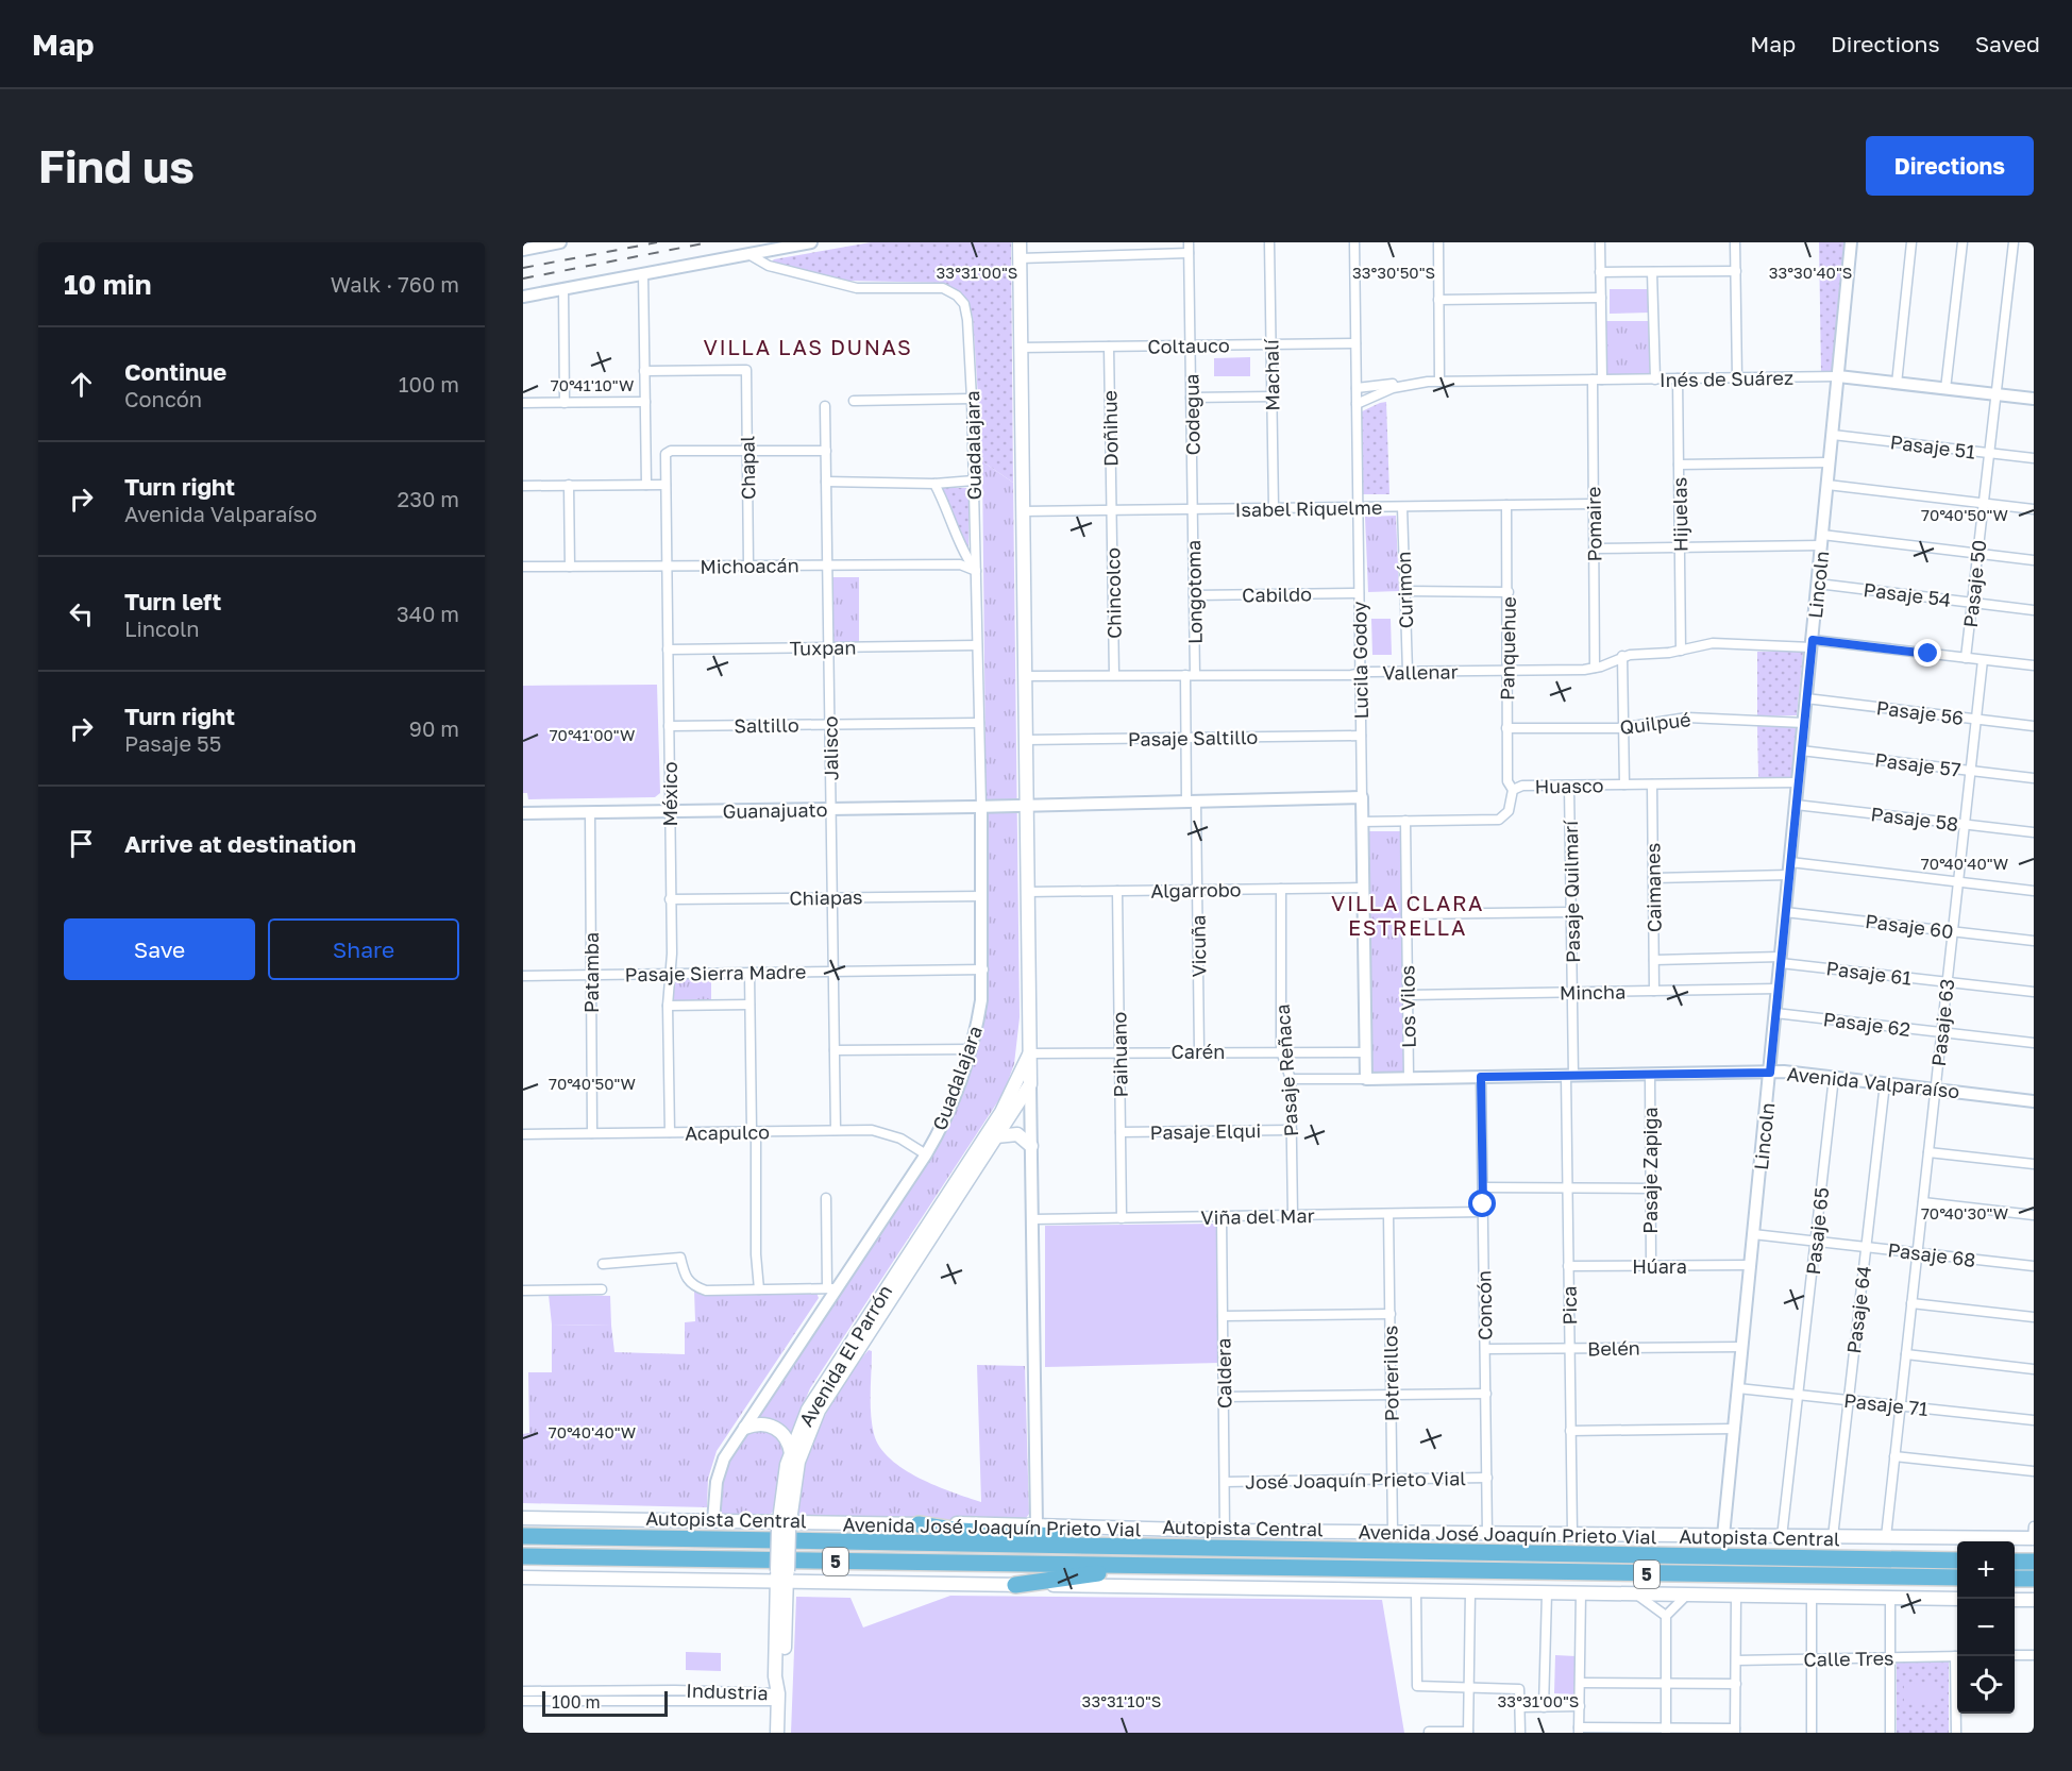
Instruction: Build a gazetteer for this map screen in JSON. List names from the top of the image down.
{
  "streets": {
    "highway": ["Autopista Central", "5"],
    "main road": ["Avenida El Parrón", "Avenida José Joaquín Prieto Vial"],
    "street": [
      "Coltauco",
      "Machalí",
      "Inés de Suárez",
      "Codegua",
      "Doñihue",
      "Guadalajara",
      "Pasaje 51",
      "Chapal",
      "Isabel Riquelme",
      "Hijuelas",
      "Pomaire",
      "Michoacán",
      "Pasaje 50",
      "Lincoln",
      "Curimón",
      "Longotoma",
      "Chincolco",
      "Cabildo",
      "Pasaje 54",
      "Tuxpan",
      "Panquehue",
      "Lucila Godoy",
      "Vallenar",
      "Pasaje 56",
      "Quilpué",
      "Saltillo",
      "Pasaje Saltillo",
      "Jalisco",
      "Pasaje 57",
      "Huasco",
      "México",
      "Guanajuato",
      "Pasaje 58",
      "Caimanes",
      "Algarrobo",
      "Pasaje Quilmarí",
      "Chiapas",
      "Pasaje 60",
      "Vicuña",
      "Patamba",
      "Pasaje Sierra Madre",
      "Pasaje 61",
      "Mincha",
      "Los Vilos",
      "Pasaje 63",
      "Pasaje 62",
      "Carén",
      "Paihuano",
      "Pasaje Reñaca",
      "Avenida Valparaíso",
      "Pasaje Elqui",
      "Acapulco",
      "Pasaje Zapiga",
      "Viña del Mar",
      "Pasaje 65",
      "Pasaje 68",
      "Húara",
      "Concón",
      "Pica",
      "Pasaje 64",
      "Belén",
      "Caldera",
      "Potrerillos",
      "Pasaje 71",
      "José Joaquín Prieto Vial",
      "Calle Tres",
      "Industria"
    ]
  },
  "crossings": [
    ["Coltauco", "Machalí"],
    ["Coltauco", "Codegua"],
    ["Coltauco", "Doñihue"],
    ["Coltauco", "Lucila Godoy"],
    ["Machalí", "Isabel Riquelme"],
    ["Inés de Suárez", "Hijuelas"],
    ["Inés de Suárez", "Pomaire"],
    ["Inés de Suárez", "Pasaje 50"],
    ["Inés de Suárez", "Lincoln"],
    ["Inés de Suárez", "Lucila Godoy"],
    ["Codegua", "Isabel Riquelme"],
    ["Codegua", "Longotoma"],
    ["Doñihue", "Isabel Riquelme"],
    ["Doñihue", "Chincolco"],
    ["Guadalajara", "Michoacán"],
    ["Guadalajara", "Tuxpan"],
    ["Guadalajara", "Saltillo"],
    ["Guadalajara", "Guanajuato"],
    ["Guadalajara", "Chiapas"],
    ["Guadalajara", "Pasaje Sierra Madre"],
    ["Guadalajara", "Acapulco"],
    ["Guadalajara", "Avenida José Joaquín Prieto Vial"],
    ["Pasaje 51", "Pasaje 50"],
    ["Pasaje 51", "Lincoln"],
    ["Chapal", "Michoacán"],
    ["Chapal", "México"],
    ["Isabel Riquelme", "Pomaire"],
    ["Isabel Riquelme", "Curimón"],
    ["Isabel Riquelme", "Longotoma"],
    ["Isabel Riquelme", "Chincolco"],
    ["Isabel Riquelme", "Panquehue"],
    ["Isabel Riquelme", "Lucila Godoy"],
    ["Hijuelas", "Vallenar"],
    ["Pomaire", "Vallenar"],
    ["Michoacán", "Jalisco"],
    ["Michoacán", "México"],
    ["Pasaje 50", "Pasaje 54"],
    ["Pasaje 50", "Vallenar"],
    ["Lincoln", "Pasaje 54"],
    ["Lincoln", "Vallenar"],
    ["Lincoln", "Pasaje 56"],
    ["Lincoln", "Quilpué"],
    ["Lincoln", "Pasaje 57"],
    ["Lincoln", "Huasco"],
    ["Lincoln", "Pasaje 58"],
    ["Lincoln", "Pasaje 60"],
    ["Lincoln", "Pasaje 61"],
    ["Lincoln", "Mincha"],
    ["Lincoln", "Pasaje 62"],
    ["Lincoln", "Avenida Valparaíso"],
    ["Lincoln", "Pasaje 68"],
    ["Lincoln", "Húara"],
    ["Lincoln", "Belén"],
    ["Lincoln", "Pasaje 71"],
    ["Lincoln", "Avenida José Joaquín Prieto Vial"],
    ["Curimón", "Vallenar"],
    ["Longotoma", "Cabildo"],
    ["Longotoma", "Vallenar"],
    ["Longotoma", "Pasaje Saltillo"],
    ["Longotoma", "Vicuña"],
    ["Chincolco", "Vallenar"],
    ["Cabildo", "Lucila Godoy"],
    ["Tuxpan", "Jalisco"],
    ["Tuxpan", "México"],
    ["Panquehue", "Vallenar"],
    ["Panquehue", "Quilpué"],
    ["Panquehue", "Huasco"],
    ["Lucila Godoy", "Vallenar"],
    ["Lucila Godoy", "Pasaje Saltillo"],
    ["Lucila Godoy", "Huasco"],
    ["Lucila Godoy", "Algarrobo"],
    ["Lucila Godoy", "Carén"],
    ["Lucila Godoy", "Avenida Valparaíso"],
    ["Vallenar", "Pasaje 63"],
    ["Pasaje 56", "Pasaje 63"],
    ["Saltillo", "Jalisco"],
    ["Saltillo", "México"],
    ["Jalisco", "Guanajuato"],
    ["Jalisco", "Chiapas"],
    ["Jalisco", "Pasaje Sierra Madre"],
    ["Jalisco", "Acapulco"],
    ["Pasaje 57", "Pasaje 63"],
    ["Huasco", "Caimanes"],
    ["Huasco", "Pasaje Quilmarí"],
    ["Huasco", "Los Vilos"],
    ["México", "Guanajuato"],
    ["México", "Chiapas"],
    ["México", "Pasaje Sierra Madre"],
    ["México", "Acapulco"],
    ["Guanajuato", "Patamba"],
    ["Pasaje 58", "Pasaje 63"],
    ["Caimanes", "Pasaje 61"],
    ["Caimanes", "Mincha"],
    ["Algarrobo", "Vicuña"],
    ["Algarrobo", "Paihuano"],
    ["Algarrobo", "Pasaje Reñaca"],
    ["Pasaje Quilmarí", "Mincha"],
    ["Pasaje Quilmarí", "Avenida Valparaíso"],
    ["Pasaje Quilmarí", "Pica"],
    ["Pasaje 60", "Pasaje 63"],
    ["Vicuña", "Carén"],
    ["Patamba", "Pasaje Sierra Madre"],
    ["Patamba", "Acapulco"],
    ["Pasaje 61", "Pasaje 63"],
    ["Mincha", "Los Vilos"],
    ["Los Vilos", "Avenida Valparaíso"],
    ["Pasaje 63", "Pasaje 62"],
    ["Pasaje 63", "Avenida Valparaíso"],
    ["Pasaje 63", "Pasaje 68"],
    ["Pasaje 63", "Pasaje 71"],
    ["Pasaje 63", "Avenida José Joaquín Prieto Vial"],
    ["Carén", "Paihuano"],
    ["Carén", "Pasaje Reñaca"],
    ["Carén", "Avenida El Parrón"],
    ["Paihuano", "Pasaje Elqui"],
    ["Paihuano", "Viña del Mar"],
    ["Pasaje Reñaca", "Avenida Valparaíso"],
    ["Pasaje Reñaca", "Pasaje Elqui"],
    ["Pasaje Reñaca", "Viña del Mar"],
    ["Avenida Valparaíso", "Pasaje Zapiga"],
    ["Avenida Valparaíso", "Pasaje 65"],
    ["Avenida Valparaíso", "Concón"],
    ["Avenida Valparaíso", "Pica"],
    ["Avenida Valparaíso", "Pasaje 64"],
    ["Pasaje Zapiga", "Húara"],
    ["Viña del Mar", "Concón"],
    ["Viña del Mar", "Caldera"],
    ["Viña del Mar", "Potrerillos"],
    ["Pasaje 65", "Pasaje 68"],
    ["Pasaje 65", "Pasaje 71"],
    ["Pasaje 65", "Avenida José Joaquín Prieto Vial"],
    ["Pasaje 68", "Pasaje 64"],
    ["Húara", "Pica"],
    ["Concón", "Belén"],
    ["Concón", "José Joaquín Prieto Vial"],
    ["Concón", "Avenida José Joaquín Prieto Vial"],
    ["Pica", "Belén"],
    ["Pica", "Avenida José Joaquín Prieto Vial"],
    ["Pasaje 64", "Pasaje 71"],
    ["Pasaje 64", "Avenida José Joaquín Prieto Vial"],
    ["Avenida El Parrón", "Avenida José Joaquín Prieto Vial"],
    ["Avenida El Parrón", "Industria"],
    ["Caldera", "José Joaquín Prieto Vial"],
    ["Caldera", "Avenida José Joaquín Prieto Vial"],
    ["Potrerillos", "José Joaquín Prieto Vial"],
    ["Potrerillos", "Avenida José Joaquín Prieto Vial"]
  ],
  "districts": ["VILLA LAS DUNAS", "VILLA CLARA ESTRELLA"],
  "scale_bar": "100 m",
  "page": {
    "header": "Map",
    "nav": ["Map", "Directions", "Saved"],
    "buttons": [
      "Directions",
      ["Save", "Share"]
    ],
    "title": "Find us",
    "heading": ["10 min", "Walk · 760 m"],
    "list": [
      ["Continue", "Concón", "100 m"],
      ["Turn right", "Avenida Valparaíso", "230 m"],
      ["Turn left", "Lincoln", "340 m"],
      ["Turn right", "Pasaje 55", "90 m"],
      "Arrive at destination"
    ],
    "map_buttons": ["+", "−"],
    "scale": "100 m"
  },
  "coordinates": [
    "33°31'00\"S",
    "33°30'50\"S",
    "33°30'40\"S",
    "70°41'10\"W",
    "70°40'50\"W",
    "70°41'00\"W",
    "70°40'40\"W",
    "70°40'30\"W",
    "33°31'10\"S"
  ]
}
